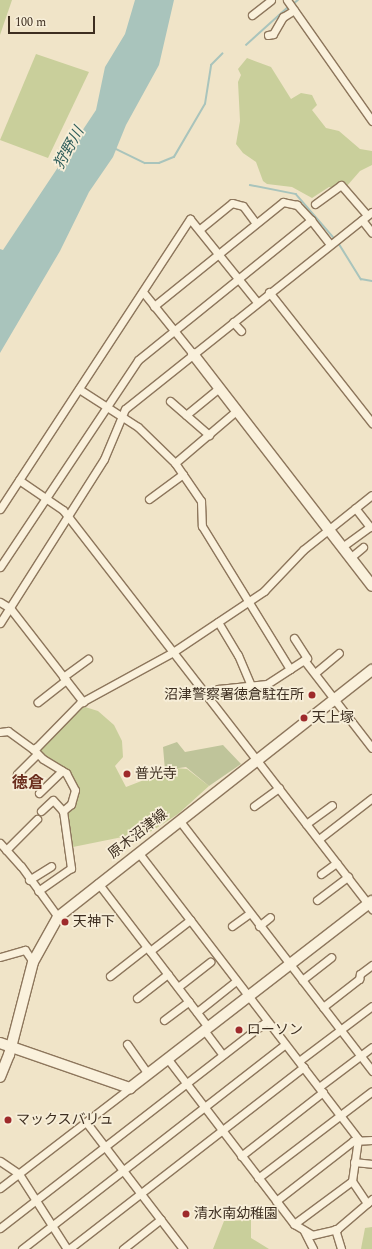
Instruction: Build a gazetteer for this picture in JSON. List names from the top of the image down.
{
  "streets": {
    "street": ["原木沼津線"]
  },
  "districts": ["徳倉"],
  "water": ["狩野川"],
  "places": [
    "沼津警察署徳倉駐在所",
    "天上塚",
    "普光寺",
    "天神下",
    "ローソン",
    "マックスバリュ",
    "清水南幼稚園"
  ],
  "scale_bar": "100 m"
}
